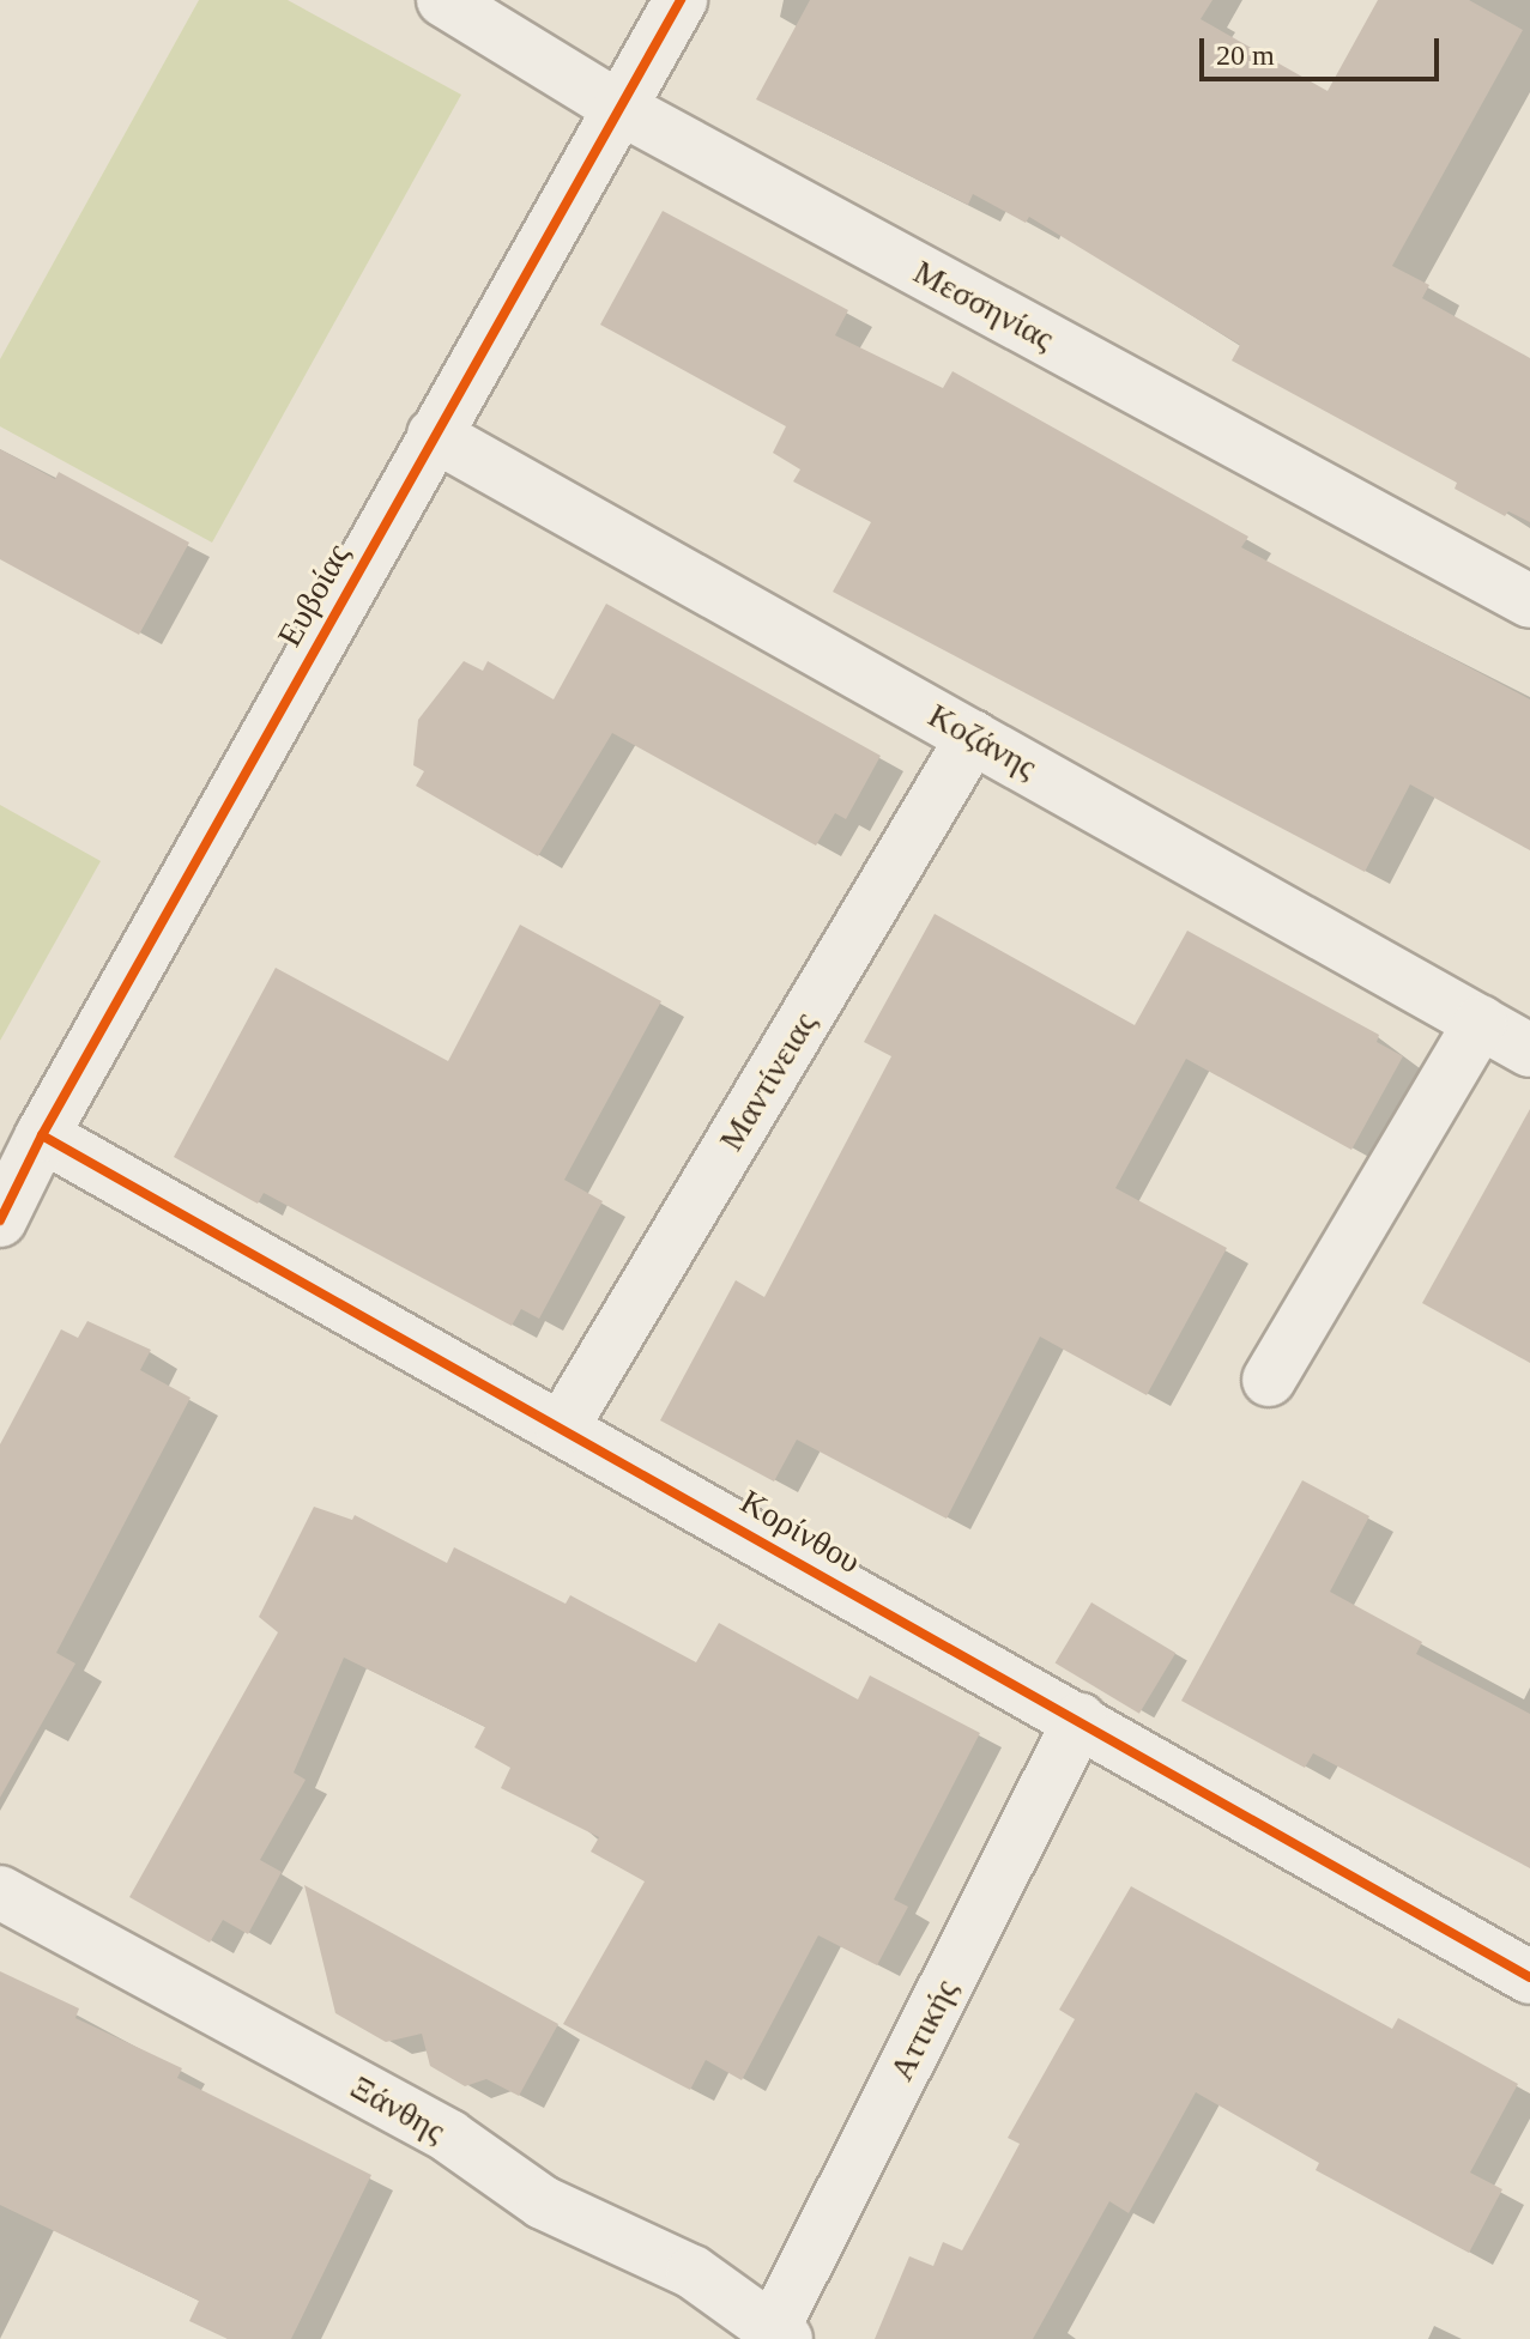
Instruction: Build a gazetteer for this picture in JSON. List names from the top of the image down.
{
  "streets": {
    "street": [
      "Μεσσηνίας",
      "Ευβοίας",
      "Κοζάνης",
      "Μαντίνειας",
      "Κορίνθου",
      "Αττικής",
      "Ξάνθης"
    ]
  },
  "crossings": [
    ["Μεσσηνίας", "Ευβοίας"],
    ["Ευβοίας", "Κοζάνης"],
    ["Ευβοίας", "Κορίνθου"],
    ["Κοζάνης", "Μαντίνειας"],
    ["Μαντίνειας", "Κορίνθου"],
    ["Κορίνθου", "Αττικής"],
    ["Αττικής", "Ξάνθης"]
  ],
  "scale_bar": "20 m"
}
